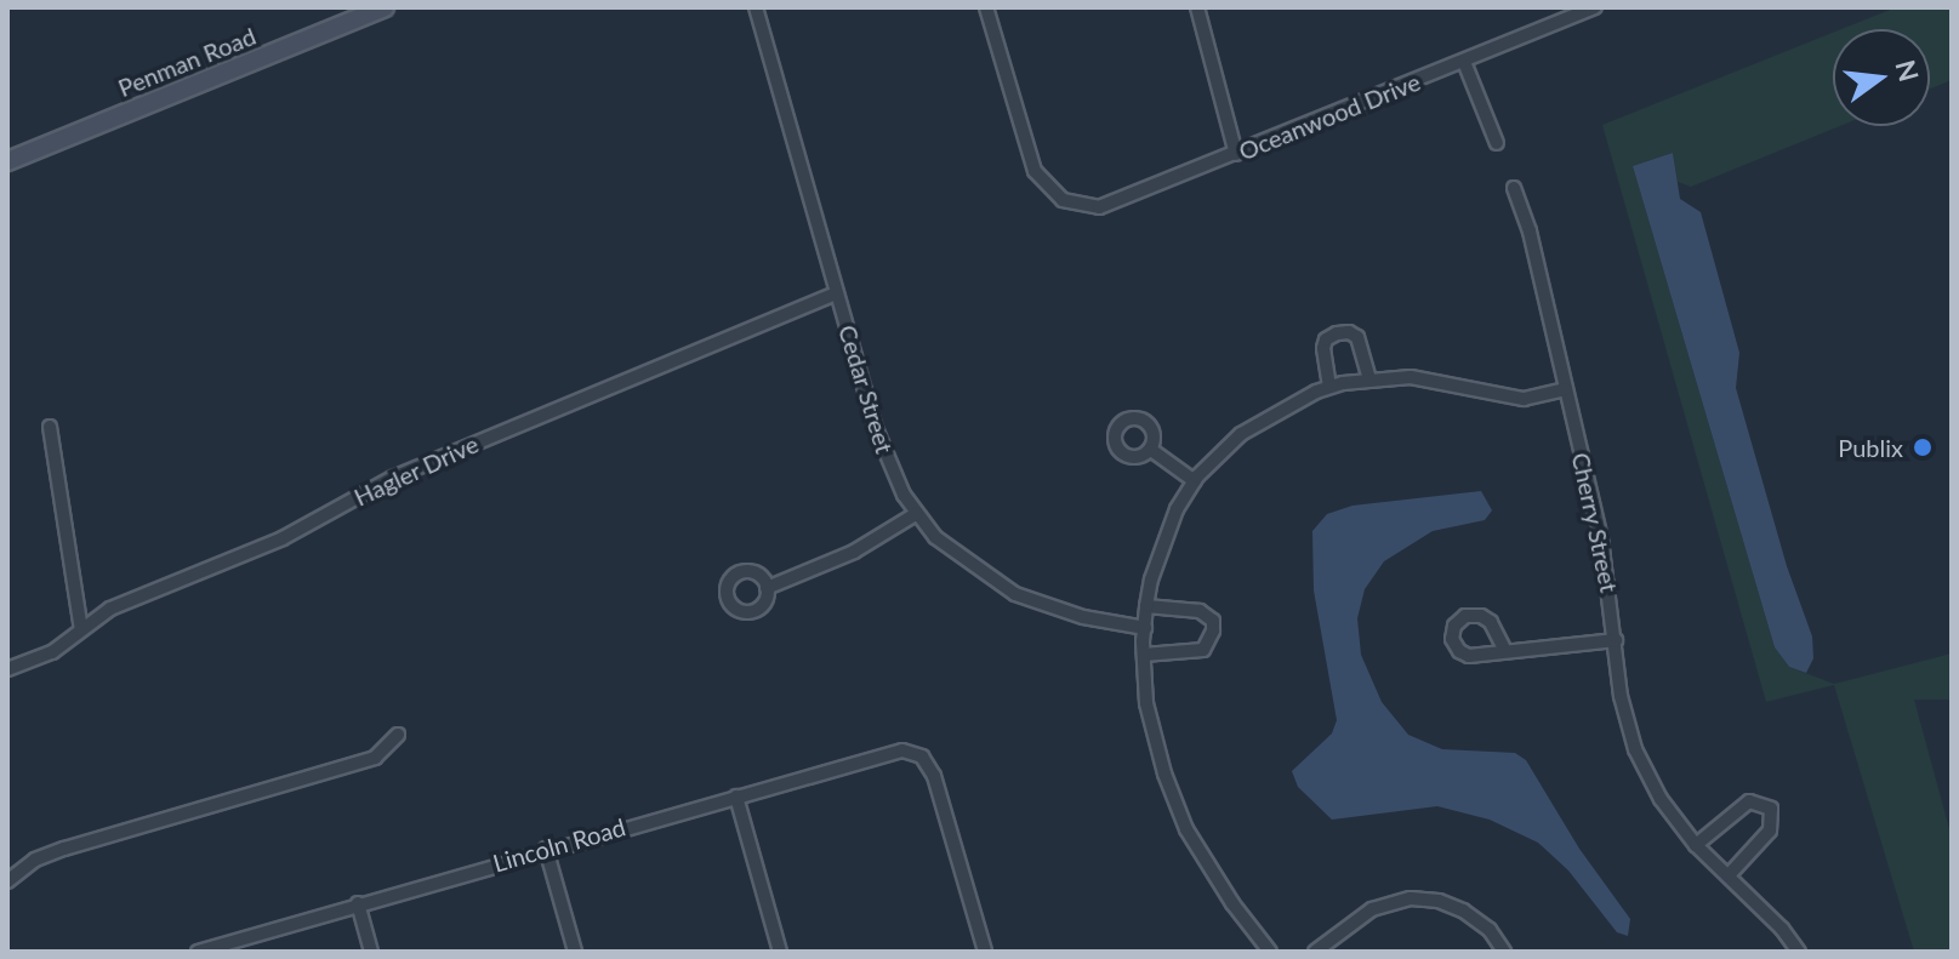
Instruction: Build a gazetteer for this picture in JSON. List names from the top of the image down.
{
  "streets": {
    "street": [
      "Penman Road",
      "Oceanwood Drive",
      "Cedar Street",
      "Hagler Drive",
      "Cherry Street",
      "Lincoln Road"
    ]
  },
  "crossings": [
    ["Cedar Street", "Hagler Drive"]
  ],
  "places": ["Publix"],
  "north": "right"
}
